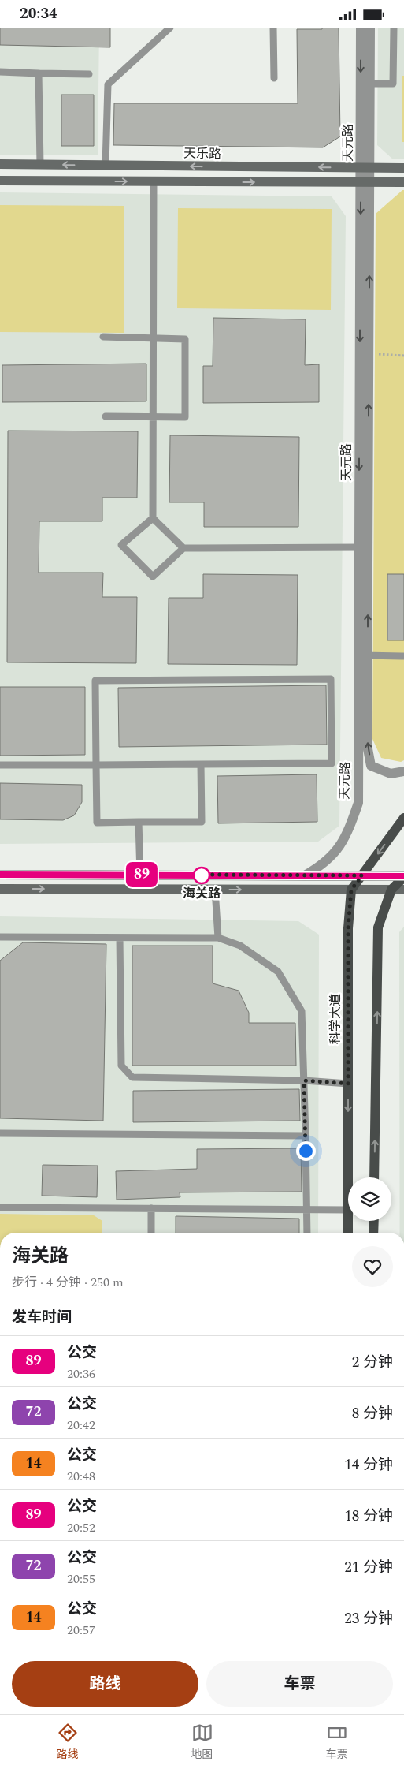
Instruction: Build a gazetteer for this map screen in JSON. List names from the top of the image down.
{
  "streets": {
    "main road": ["科学大道"],
    "street": ["天元路", "天乐路"]
  },
  "crossings": [
    ["天元路", "天乐路"]
  ],
  "places": ["海关路"],
  "lines": ["bus line 89"],
  "page": {
    "status": "20:34",
    "on_map": "89",
    "heading": [
      ["海关路", "步行 · 4 分钟 · 250 m"],
      "发车时间"
    ],
    "list": [
      {
        "mark": "89",
        "name": "公交",
        "note": "20:36",
        "value": "2 分钟"
      },
      {
        "mark": "72",
        "name": "公交",
        "note": "20:42",
        "value": "8 分钟"
      },
      {
        "mark": "14",
        "name": "公交",
        "note": "20:48",
        "value": "14 分钟"
      },
      {
        "mark": "89",
        "name": "公交",
        "note": "20:52",
        "value": "18 分钟"
      },
      {
        "mark": "72",
        "name": "公交",
        "note": "20:55",
        "value": "21 分钟"
      },
      {
        "mark": "14",
        "name": "公交",
        "note": "20:57",
        "value": "23 分钟"
      }
    ],
    "buttons": ["路线", "车票"],
    "tabs": ["路线", "地图", "车票"]
  }
}
